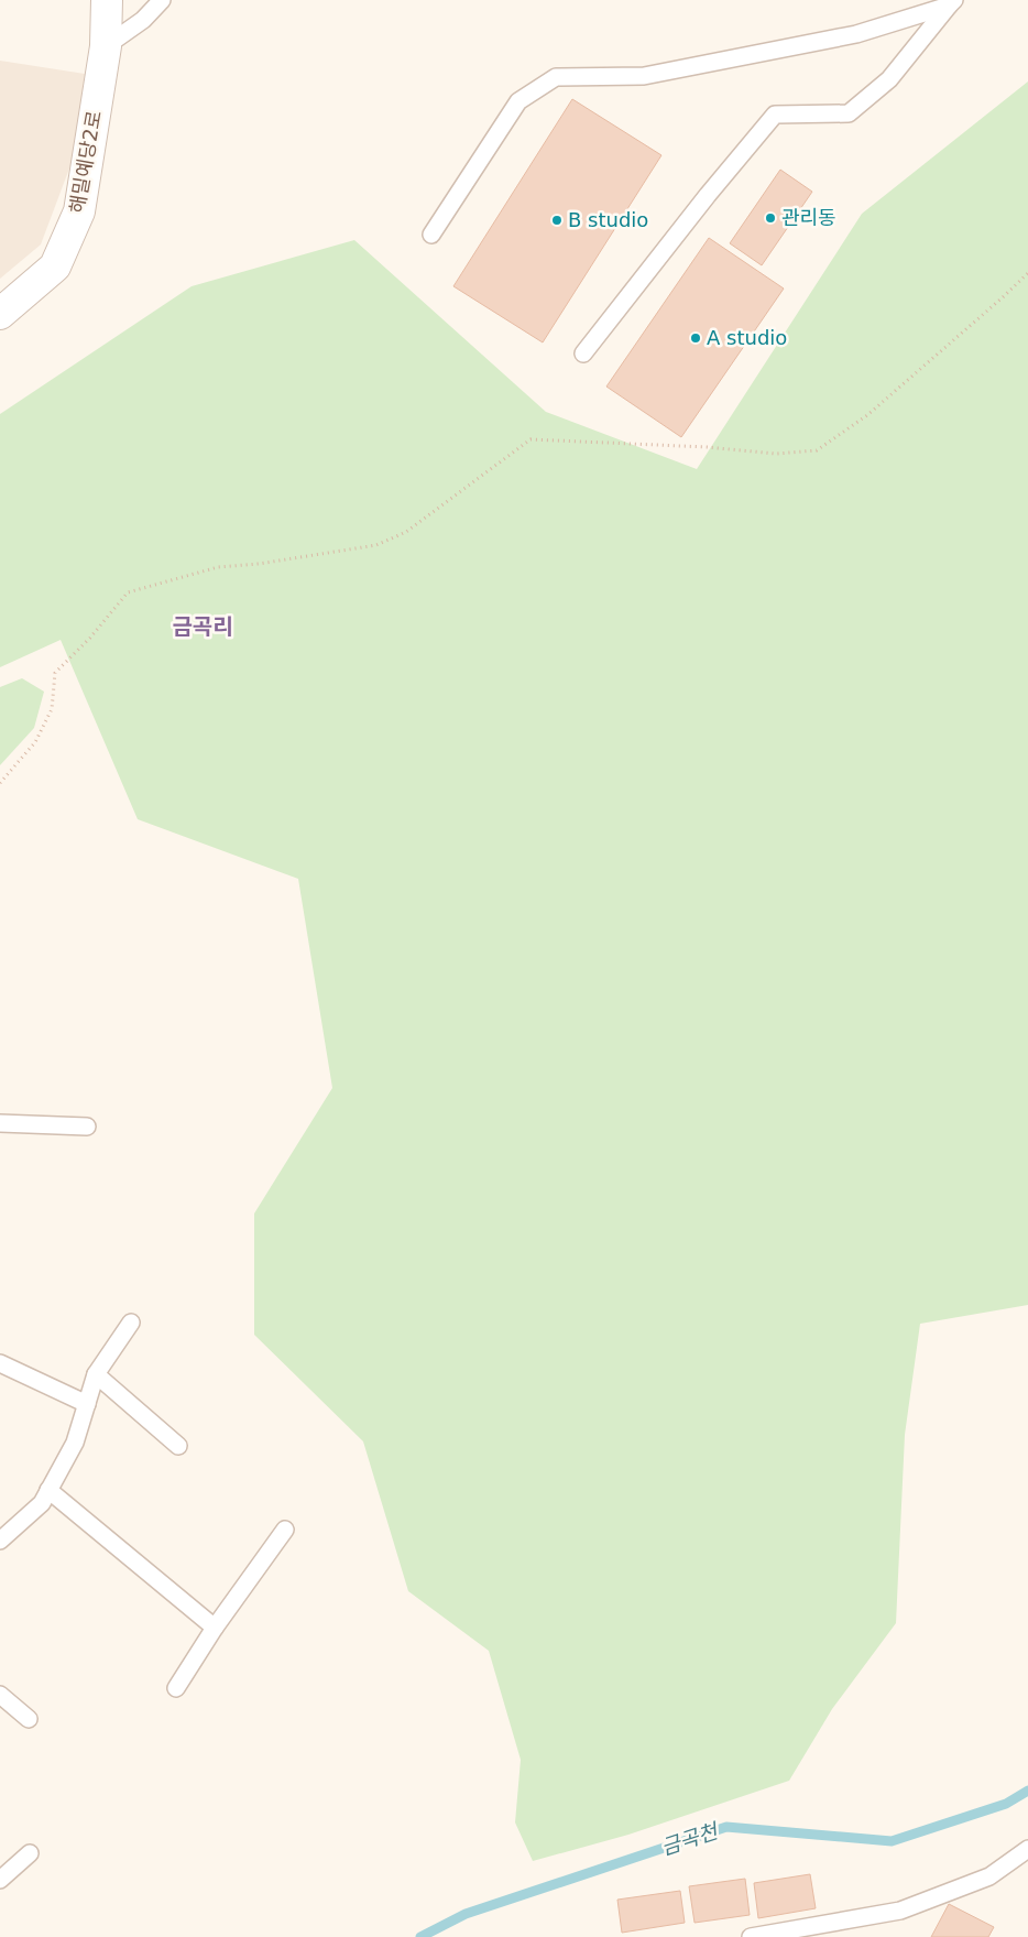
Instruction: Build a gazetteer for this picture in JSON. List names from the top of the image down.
{
  "streets": {
    "street": ["해밀예당2로"]
  },
  "districts": ["금곡리"],
  "water": ["금곡천"],
  "places": ["관리동", "B studio", "A studio"]
}
